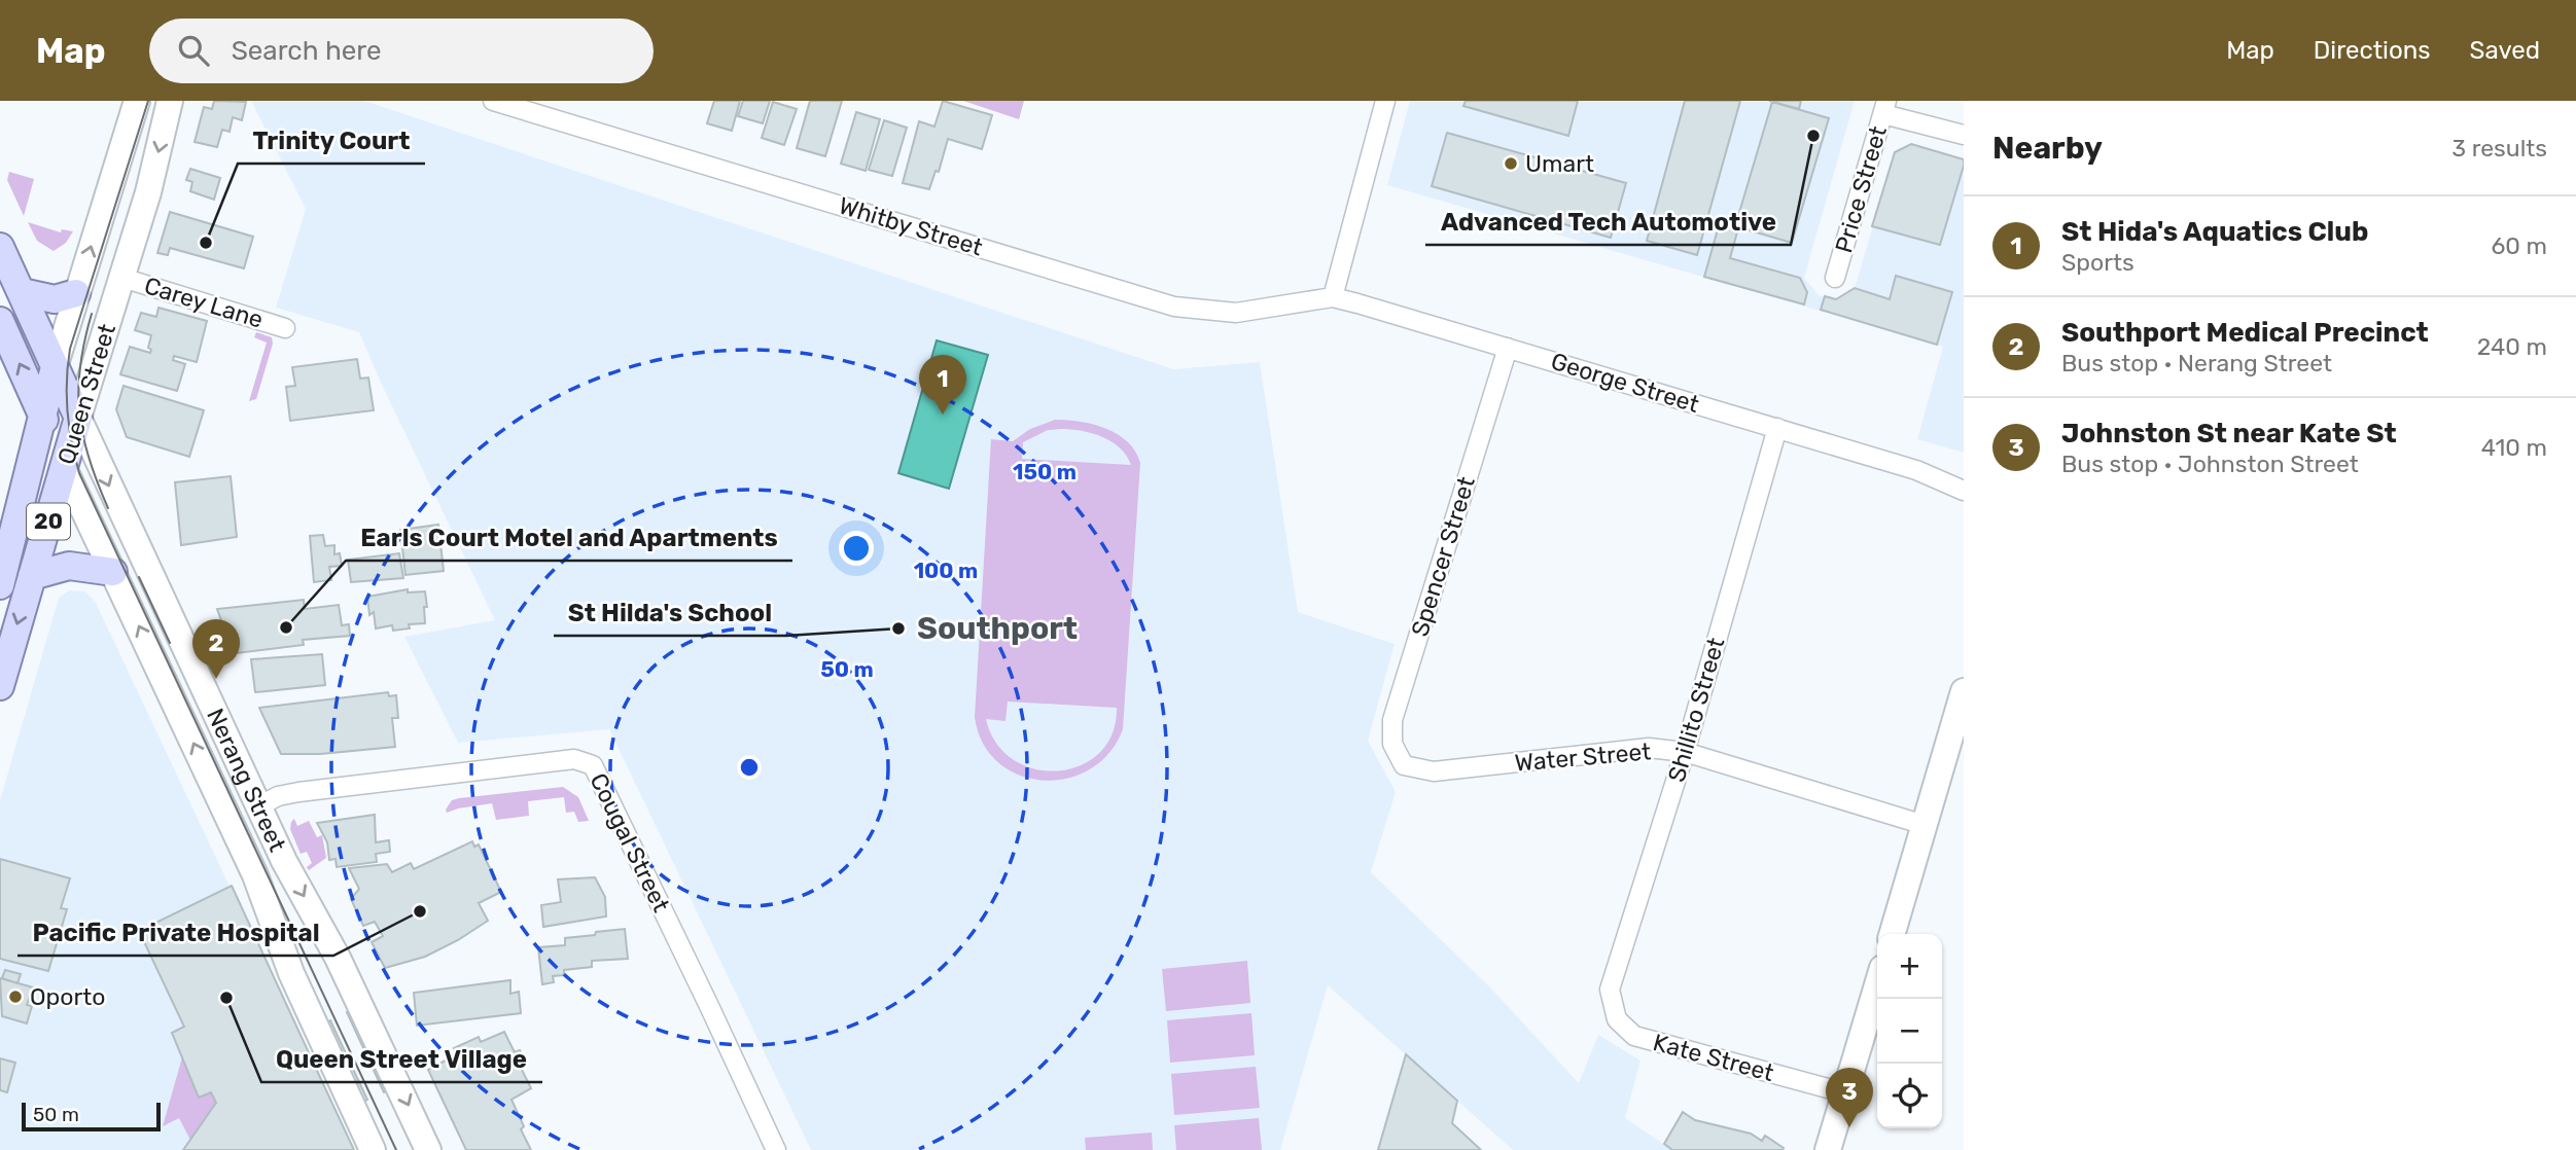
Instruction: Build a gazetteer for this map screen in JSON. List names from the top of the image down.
{
  "streets": {
    "main road": ["Queen Street", "20", "Nerang Street"],
    "street": [
      "Price Street",
      "Whitby Street",
      "Carey Lane",
      "George Street",
      "Spencer Street",
      "Shillito Street",
      "Water Street",
      "Cougal Street",
      "Kate Street"
    ]
  },
  "crossings": [
    ["Whitby Street", "George Street"],
    ["Carey Lane", "Queen Street"],
    ["George Street", "Spencer Street"],
    ["George Street", "Shillito Street"],
    ["Queen Street", "Nerang Street"],
    ["Spencer Street", "Water Street"],
    ["Shillito Street", "Water Street"],
    ["Shillito Street", "Kate Street"],
    ["Nerang Street", "Cougal Street"]
  ],
  "districts": ["Southport"],
  "places": [
    "Advanced Tech Automotive",
    "Umart",
    "Trinity Court",
    "Earls Court Motel and Apartments",
    "St Hilda's School",
    "Pacific Private Hospital",
    "Oporto",
    "Queen Street Village"
  ],
  "scale_bar": "50 m",
  "page": {
    "header": "Map",
    "search": "Search here",
    "nav": ["Map", "Directions", "Saved"],
    "heading": ["Nearby", "3 results"],
    "list": [
      {
        "mark": "1",
        "name": "St Hida's Aquatics Club",
        "note": "Sports",
        "value": "60 m"
      },
      {
        "mark": "2",
        "name": "Southport Medical Precinct",
        "note": "Bus stop · Nerang Street",
        "value": "240 m"
      },
      {
        "mark": "3",
        "name": "Johnston St near Kate St",
        "note": "Bus stop · Johnston Street",
        "value": "410 m"
      }
    ],
    "pins": ["1", "2", "3"],
    "map_buttons": ["+", "−"],
    "scale": "50 m"
  },
  "rings": ["150 m", "100 m", "50 m"]
}
